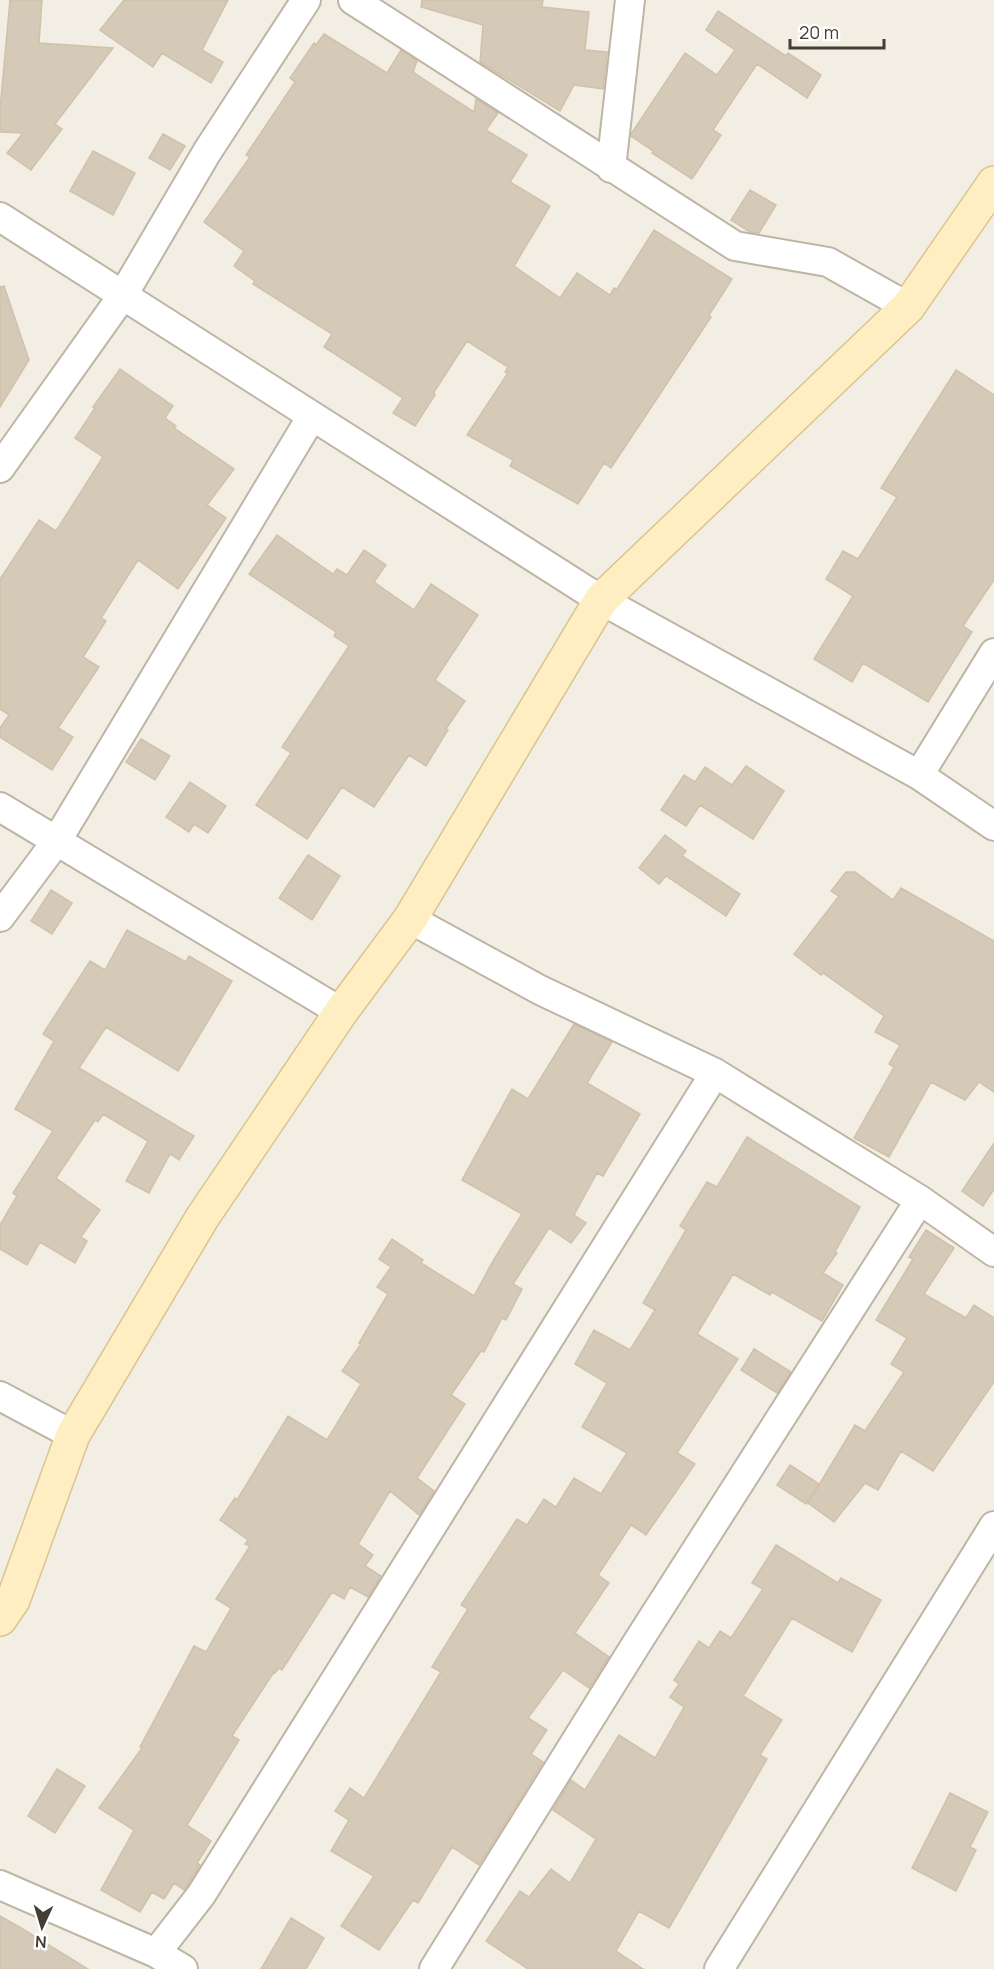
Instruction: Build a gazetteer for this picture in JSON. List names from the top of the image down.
{
  "scale_bar": "20 m",
  "north": "bottom"
}
